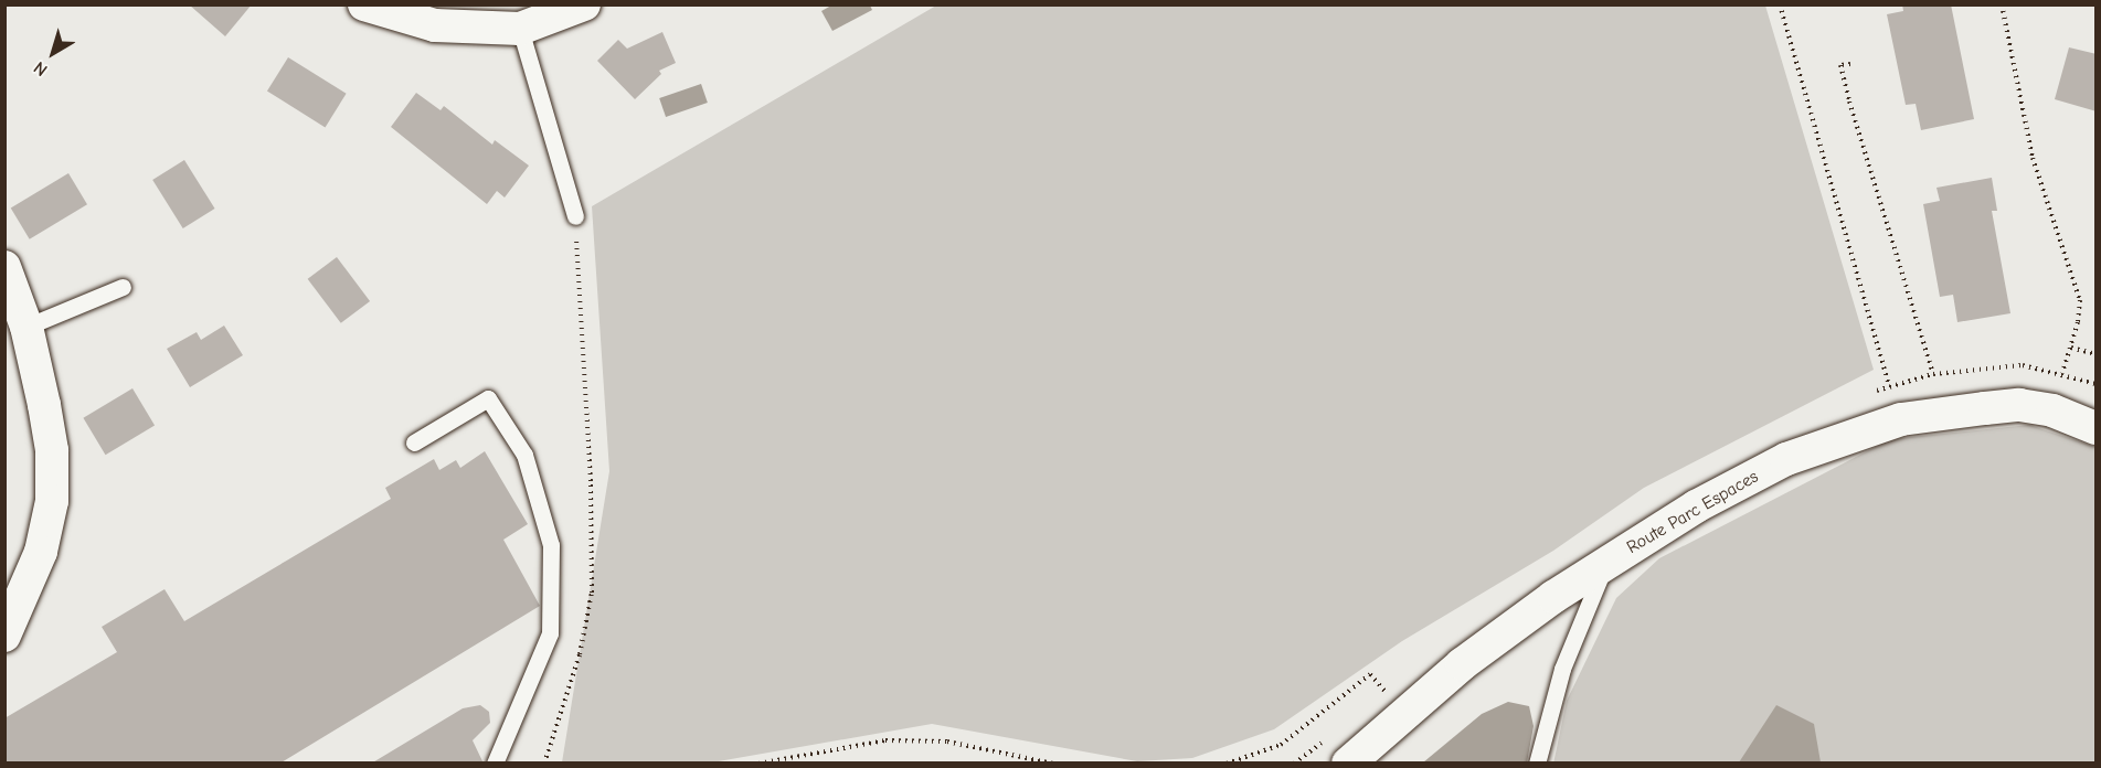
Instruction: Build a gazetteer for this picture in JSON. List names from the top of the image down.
{
  "streets": {
    "street": ["Route Parc Espaces"]
  },
  "north": "bottom left"
}
